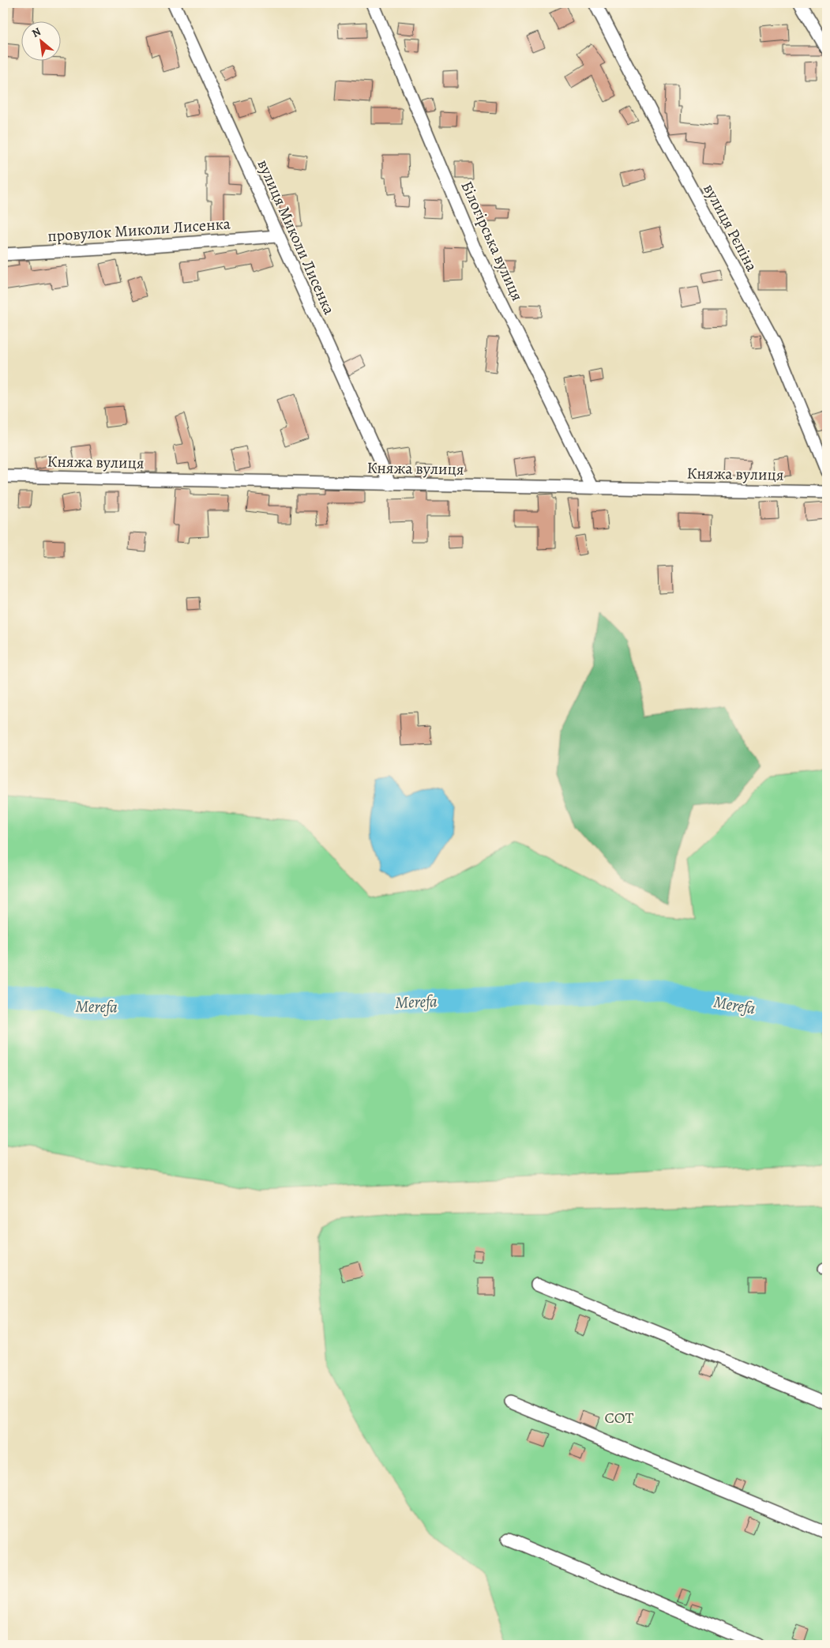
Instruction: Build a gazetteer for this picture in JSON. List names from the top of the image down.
{
  "streets": {
    "street": [
      "вулиця Рєпіна",
      "провулок Миколи Лисенка",
      "вулиця Миколи Лисенка",
      "Білогірська вулиця",
      "Княжа вулиця"
    ]
  },
  "crossings": [
    ["провулок Миколи Лисенка", "вулиця Миколи Лисенка"],
    ["вулиця Миколи Лисенка", "Княжа вулиця"],
    ["Білогірська вулиця", "Княжа вулиця"]
  ],
  "water": ["Merefa"],
  "parks": ["СОТ"],
  "north": "top left"
}
